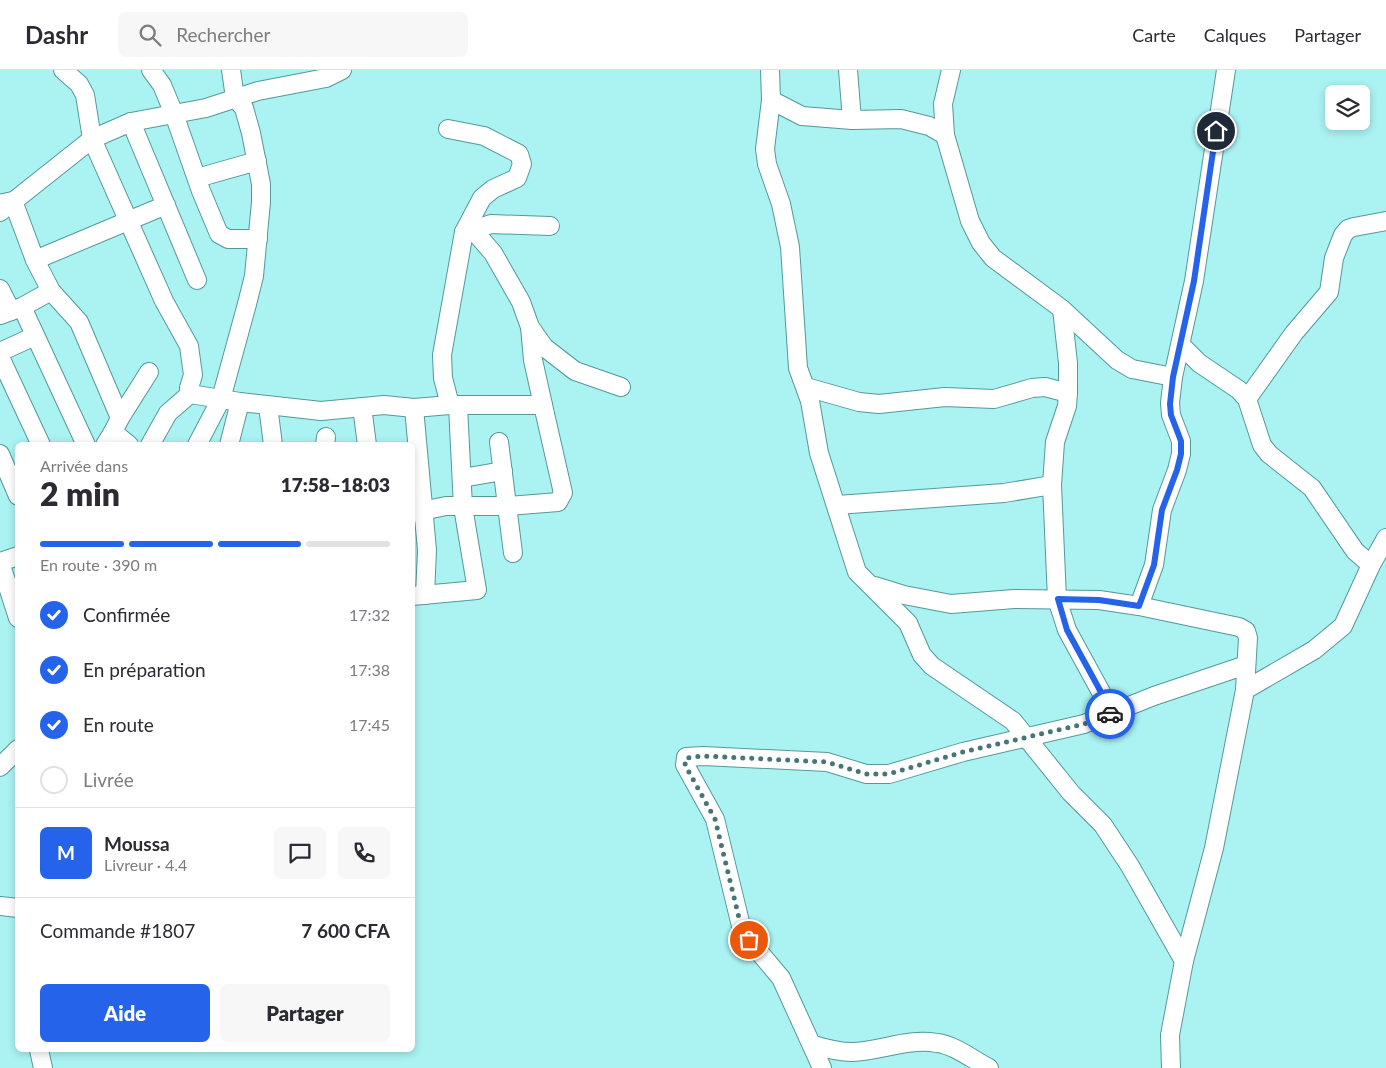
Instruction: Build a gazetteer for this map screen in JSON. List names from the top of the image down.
{
  "page": {
    "header": "Dashr",
    "search": "Rechercher",
    "nav": ["Carte", "Calques", "Partager"],
    "heading": ["2 min", "Arrivée dans", "17:58–18:03"],
    "panel": [
      "Moussa",
      "Livreur · 4.4",
      "Commande #1807",
      "7 600 CFA"
    ],
    "bar": "En route · 390 m",
    "list": [
      ["Confirmée", "17:32"],
      ["En préparation", "17:38"],
      ["En route", "17:45"],
      "Livrée"
    ],
    "round": "M",
    "buttons": ["Aide", "Partager"]
  }
}
